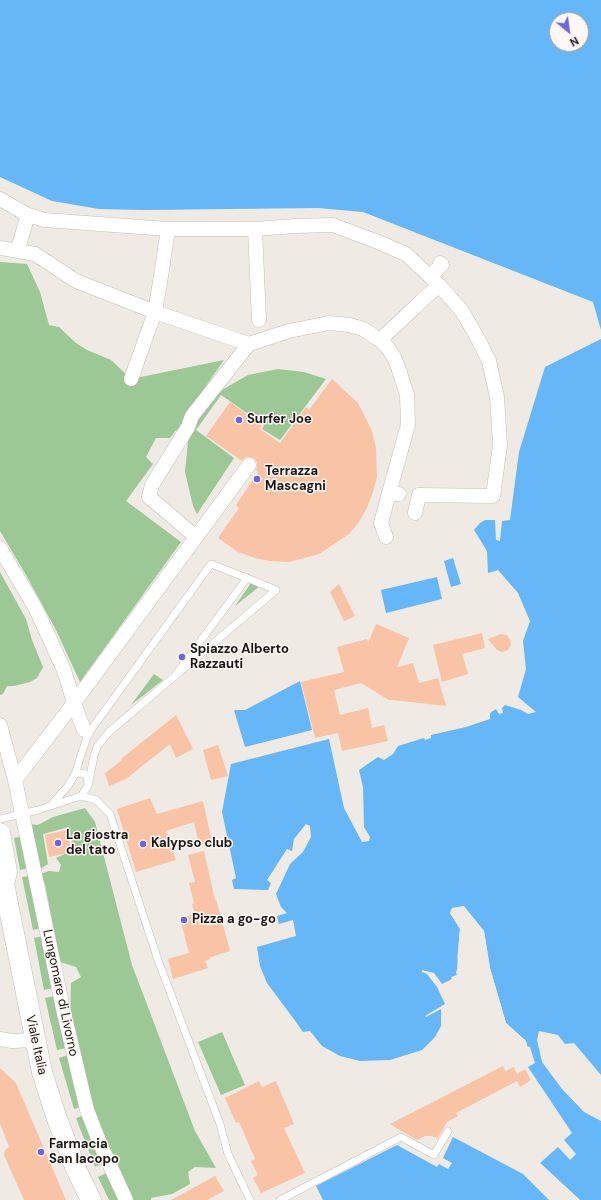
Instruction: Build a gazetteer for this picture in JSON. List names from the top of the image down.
{
  "streets": {
    "main road": ["Viale Italia"],
    "street": ["Lungomare di Livorno"]
  },
  "places": [
    "Surfer Joe",
    "Terrazza Mascagni",
    "Spiazzo Alberto Razzauti",
    "La giostra del tato",
    "Kalypso club",
    "Pizza a go-go",
    "Farmacia San Iacopo"
  ],
  "north": "bottom right"
}
